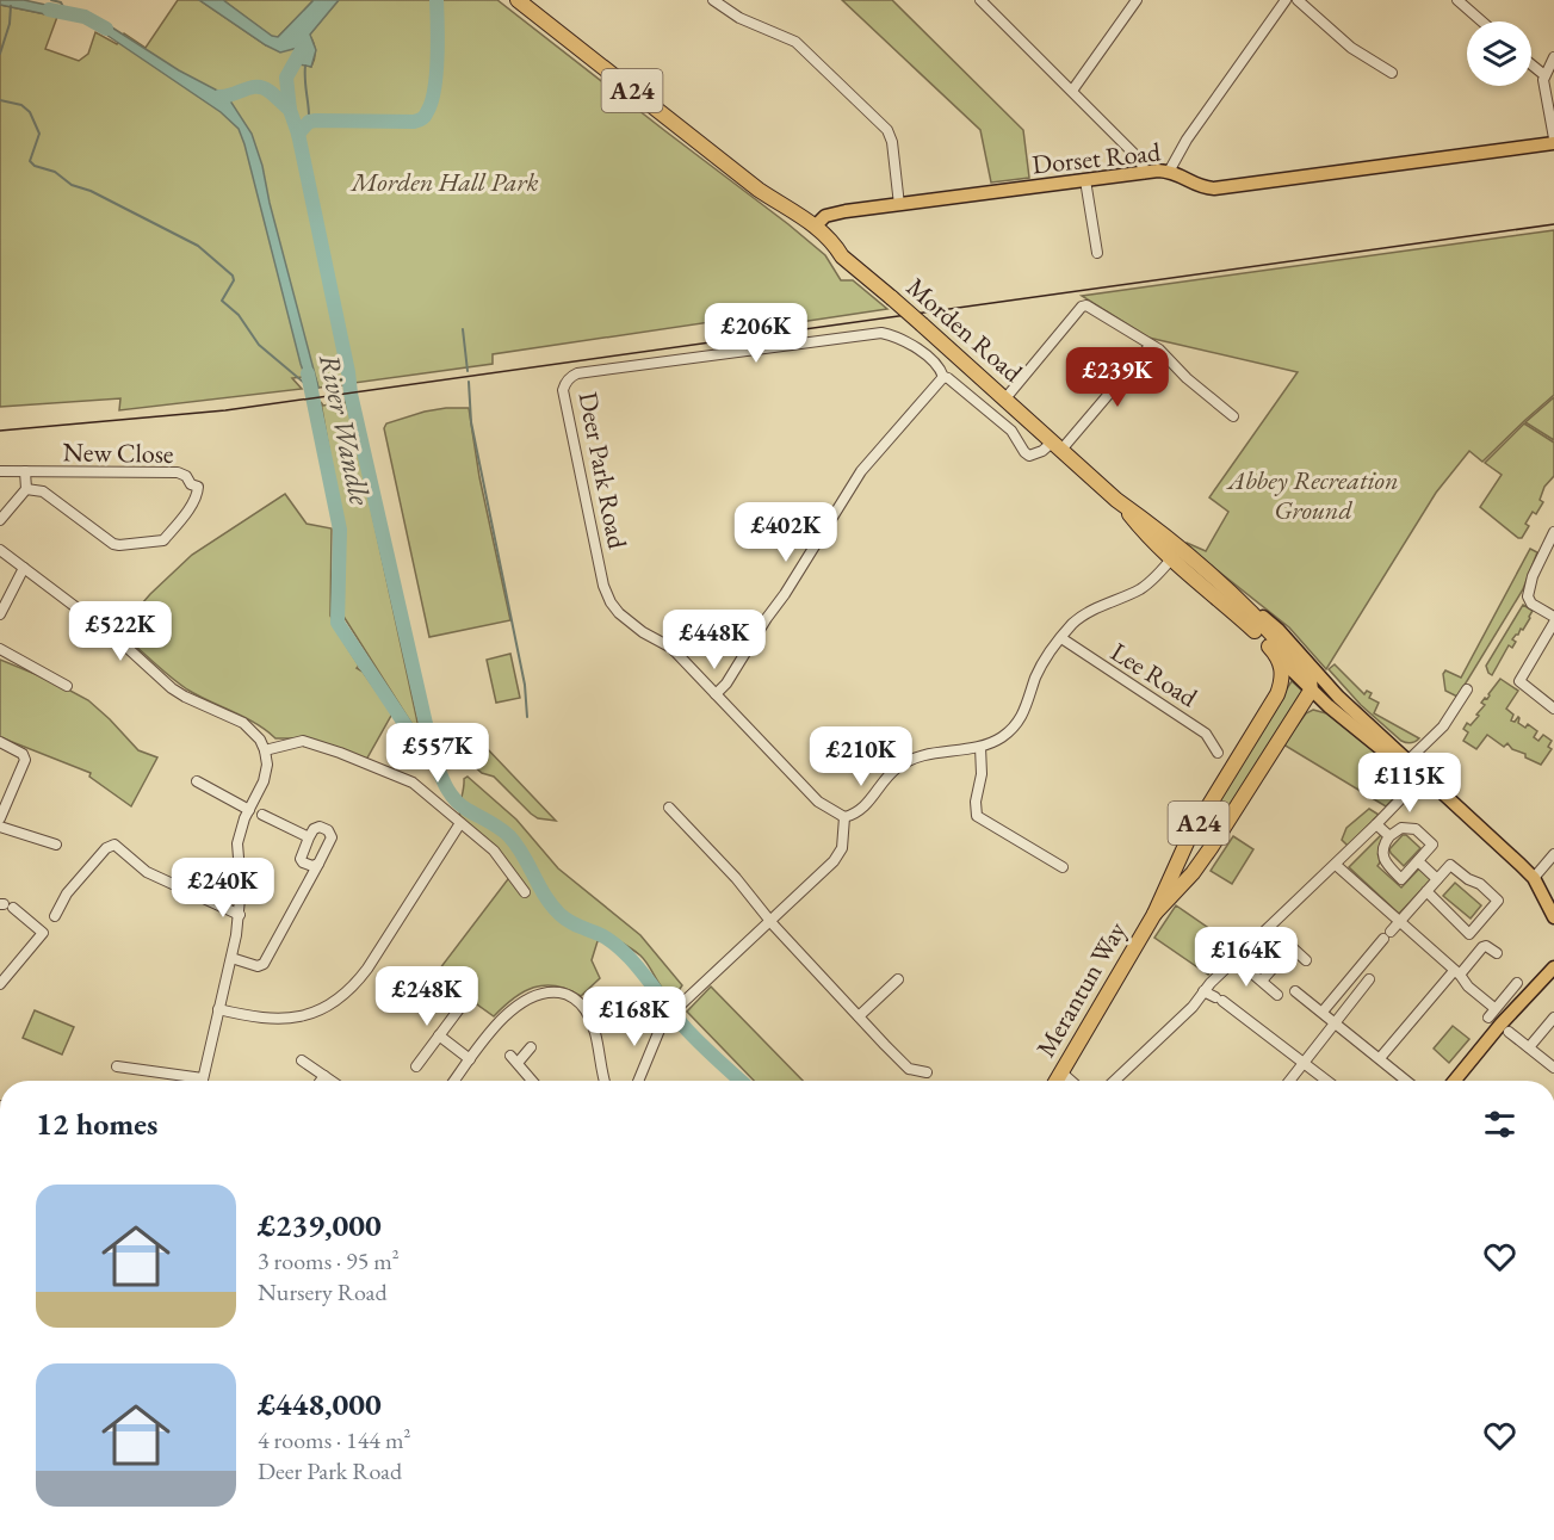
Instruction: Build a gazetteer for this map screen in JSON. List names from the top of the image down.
{
  "streets": {
    "highway": ["A24", "Morden Road", "Merantun Way"],
    "main road": ["Dorset Road"],
    "street": ["New Close", "Deer Park Road", "Lee Road"]
  },
  "crossings": [
    ["Dorset Road", "Morden Road"],
    ["Morden Road", "Deer Park Road"],
    ["Morden Road", "Merantun Way"]
  ],
  "water": ["River Wandle"],
  "parks": ["Morden Hall Park", "Abbey Recreation Ground"],
  "page": {
    "price": [
      "£206K",
      "£239K",
      "£402K",
      "£522K",
      "£448K",
      "£557K",
      "£210K",
      "£115K",
      "£240K",
      "£164K",
      "£248K",
      "£168K"
    ],
    "heading": "12 homes",
    "list": [
      {
        "name": "£239,000",
        "note": "3 rooms · 95 m² · Nursery Road"
      },
      {
        "name": "£448,000",
        "note": "4 rooms · 144 m² · Deer Park Road"
      }
    ]
  }
}
